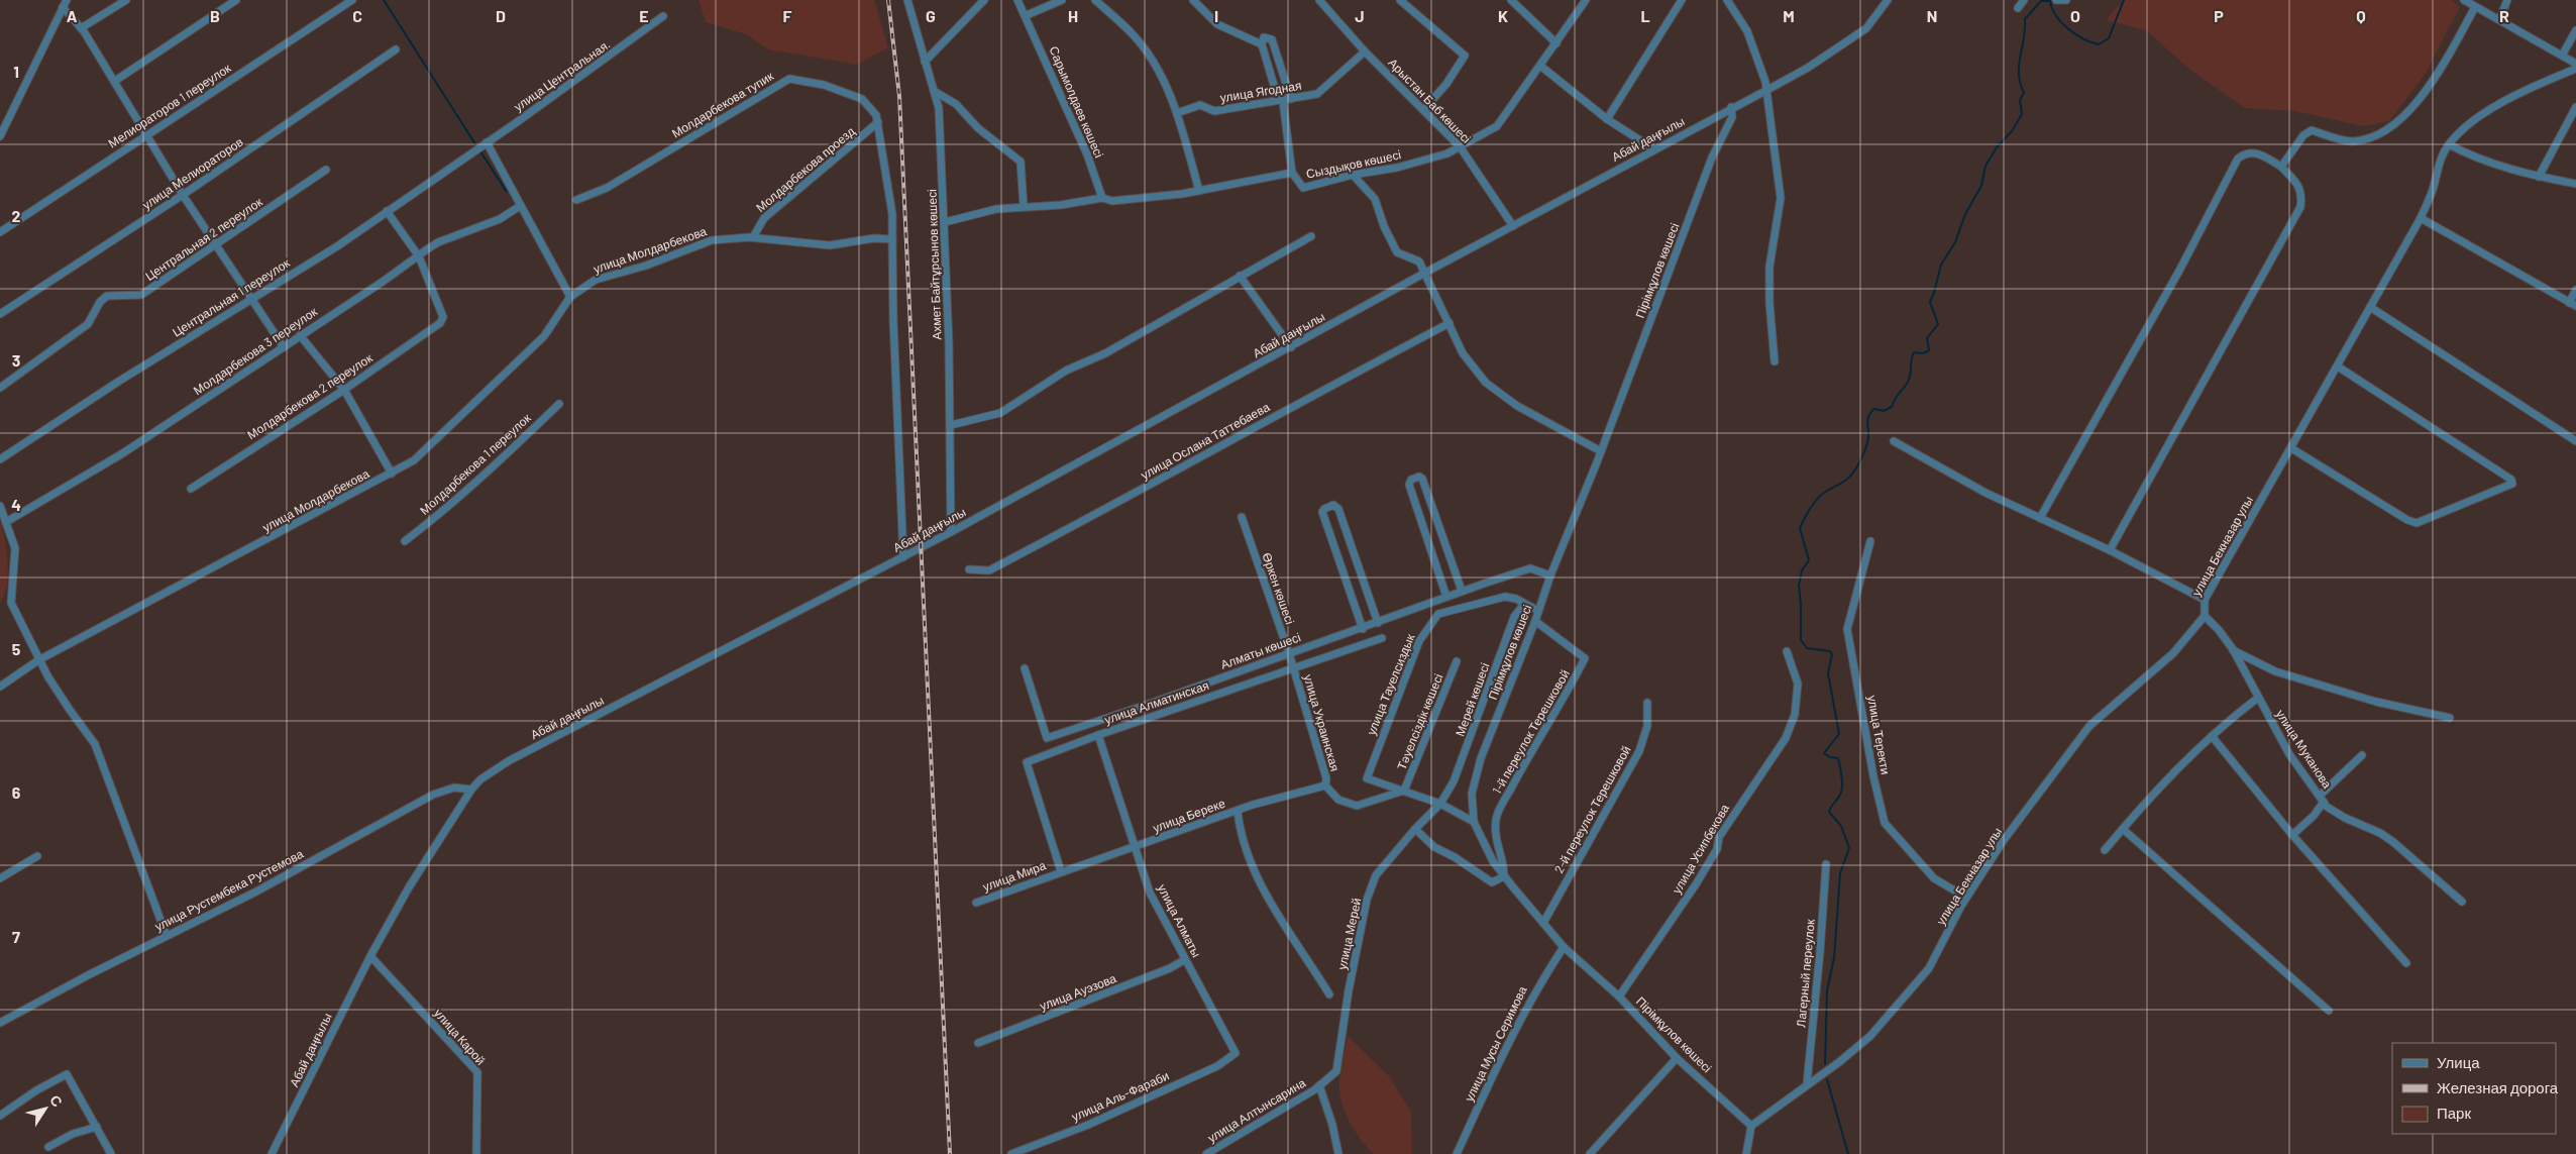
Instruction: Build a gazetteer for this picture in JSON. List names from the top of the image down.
{
  "streets": {
    "street": [
      "улица Центральная.",
      "улица Ягодная",
      "Арыстан Баб көшесі",
      "Сарымолдаев көшесі",
      "Молдарбекова тупик",
      "Мелиораторов 1 переулок",
      "Абай даңғылы",
      "Сыздықов көшесі",
      "Молдарбекова проезд",
      "улица Мелиораторов",
      "Центральная 2 переулок",
      "улица Молдарбекова",
      "Ахмет Байтұрсынов көшесі",
      "Пірімқұлов көшесі",
      "Центральная 1 переулок",
      "Молдарбекова 3 переулок",
      "Молдарбекова 2 переулок",
      "улица Ослана Таттебаева",
      "Молдарбекова 1 переулок",
      "улица Бекназар улы",
      "Өркен көшесі",
      "Алматы көшесі",
      "улица Тауелсиздык",
      "Мерей көшесі",
      "улица Алматинская",
      "Тәуелсіздік көшесі",
      "улица Украинская",
      "1-й переулок Терешковой",
      "улица Теректи",
      "улица Муканова",
      "2-й переулок Терешковой",
      "улица Береке",
      "улица Усипбекова",
      "улица Мира",
      "улица Рустембека Рустемова",
      "улица Алматы",
      "улица Мерей",
      "Лагерный переулок",
      "улица Ауэзова",
      "улица Карой",
      "улица Мусы Серимова",
      "улица Аль-Фараби",
      "улица Алтынсарина"
    ]
  },
  "crossings": [
    ["улица Центральная.", "Центральная 1 переулок"],
    ["улица Ягодная", "Арыстан Баб көшесі"],
    ["Арыстан Баб көшесі", "Абай даңғылы"],
    ["Арыстан Баб көшесі", "Сыздықов көшесі"],
    ["Сарымолдаев көшесі", "Сыздықов көшесі"],
    ["Молдарбекова тупик", "Молдарбекова проезд"],
    ["Абай даңғылы", "Ахмет Байтұрсынов көшесі"],
    ["Абай даңғылы", "Пірімқұлов көшесі"],
    ["Абай даңғылы", "улица Рустембека Рустемова"],
    ["Абай даңғылы", "улица Карой"],
    ["Сыздықов көшесі", "Ахмет Байтұрсынов көшесі"],
    ["Молдарбекова проезд", "улица Молдарбекова"],
    ["Пірімқұлов көшесі", "улица Бекназар улы"],
    ["Пірімқұлов көшесі", "Алматы көшесі"],
    ["Пірімқұлов көшесі", "улица Тауелсиздык"],
    ["Пірімқұлов көшесі", "1-й переулок Терешковой"],
    ["Пірімқұлов көшесі", "2-й переулок Терешковой"],
    ["Пірімқұлов көшесі", "улица Усипбекова"],
    ["Пірімқұлов көшесі", "улица Мусы Серимова"],
    ["Молдарбекова 3 переулок", "Молдарбекова 2 переулок"],
    ["улица Бекназар улы", "улица Теректи"],
    ["улица Бекназар улы", "улица Муканова"],
    ["улица Бекназар улы", "Лагерный переулок"],
    ["Өркен көшесі", "Алматы көшесі"],
    ["Өркен көшесі", "улица Алматинская"],
    ["Өркен көшесі", "улица Украинская"],
    ["улица Тауелсиздык", "Мерей көшесі"],
    ["улица Тауелсиздык", "Тәуелсіздік көшесі"],
    ["улица Тауелсиздык", "улица Мерей"],
    ["Мерей көшесі", "улица Мерей"],
    ["улица Алматинская", "улица Украинская"],
    ["улица Алматинская", "улица Береке"],
    ["улица Алматинская", "улица Мира"],
    ["улица Алматинская", "улица Алматы"],
    ["улица Украинская", "улица Береке"],
    ["улица Береке", "улица Мира"],
    ["улица Береке", "улица Алматы"],
    ["улица Алматы", "улица Ауэзова"],
    ["улица Алматы", "улица Аль-Фараби"],
    ["улица Мерей", "улица Алтынсарина"]
  ],
  "legend": ["Улица", "Железная дорога", "Парк"],
  "north": "top right",
  "grid": {
    "columns": [
      "A",
      "B",
      "C",
      "D",
      "E",
      "F",
      "G",
      "H",
      "I",
      "J",
      "K",
      "L",
      "M",
      "N",
      "O",
      "P",
      "Q",
      "R"
    ],
    "rows": [
      "1",
      "2",
      "3",
      "4",
      "5",
      "6",
      "7"
    ]
  }
}
